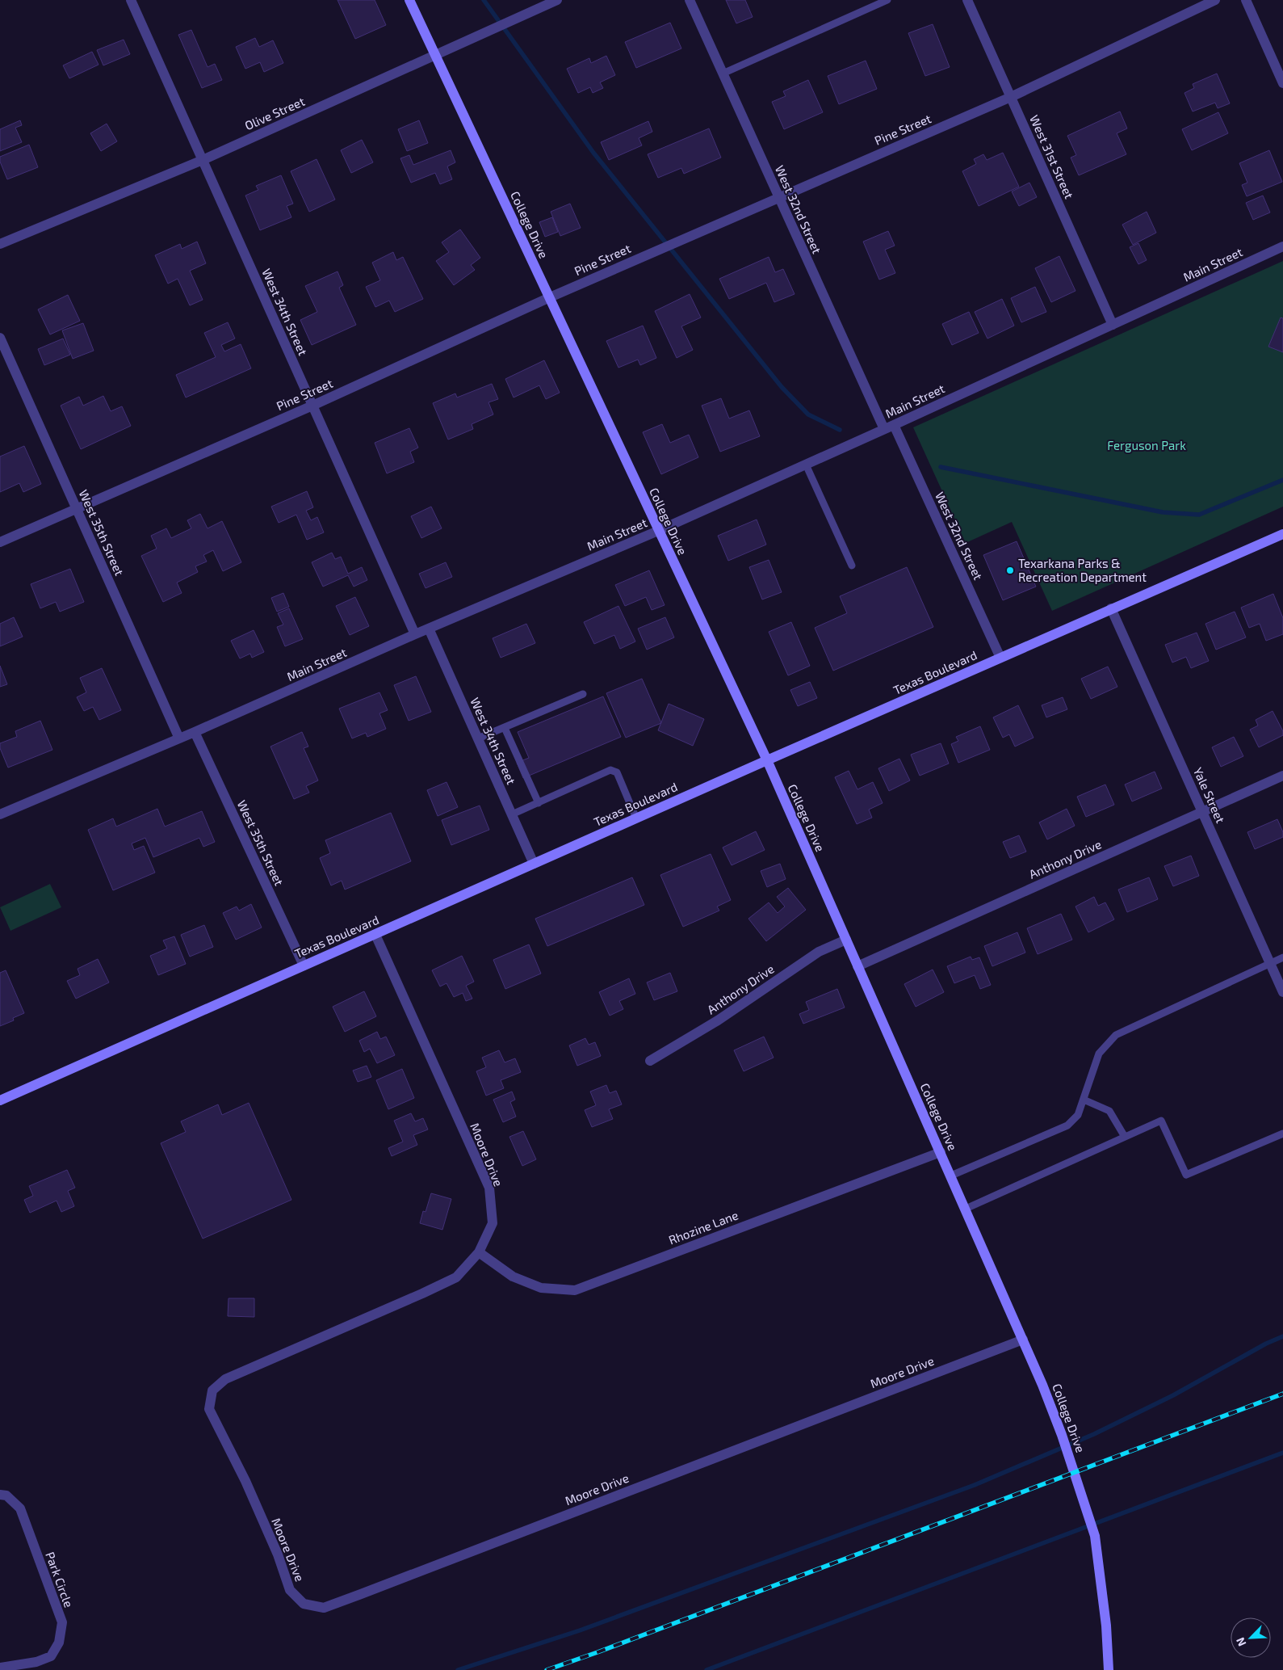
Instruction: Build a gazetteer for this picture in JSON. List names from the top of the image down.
{
  "streets": {
    "street": [
      "Olive Street",
      "Pine Street",
      "West 31st Street",
      "West 32nd Street",
      "College Drive",
      "Main Street",
      "West 34th Street",
      "West 35th Street",
      "Texas Boulevard",
      "Yale Street",
      "Anthony Drive",
      "Moore Drive",
      "Rhozine Lane",
      "Park Circle"
    ]
  },
  "crossings": [
    ["Olive Street", "College Drive"],
    ["Olive Street", "West 34th Street"],
    ["Pine Street", "West 31st Street"],
    ["Pine Street", "West 32nd Street"],
    ["Pine Street", "College Drive"],
    ["Pine Street", "West 34th Street"],
    ["Pine Street", "West 35th Street"],
    ["West 31st Street", "Main Street"],
    ["West 32nd Street", "Main Street"],
    ["West 32nd Street", "Texas Boulevard"],
    ["College Drive", "Main Street"],
    ["College Drive", "Texas Boulevard"],
    ["College Drive", "Anthony Drive"],
    ["College Drive", "Moore Drive"],
    ["College Drive", "Rhozine Lane"],
    ["Main Street", "West 34th Street"],
    ["Main Street", "West 35th Street"],
    ["West 34th Street", "Texas Boulevard"],
    ["West 35th Street", "Texas Boulevard"],
    ["Texas Boulevard", "Yale Street"],
    ["Texas Boulevard", "Moore Drive"],
    ["Yale Street", "Anthony Drive"],
    ["Moore Drive", "Rhozine Lane"]
  ],
  "parks": ["Ferguson Park"],
  "places": ["Texarkana Parks & Recreation Department"],
  "north": "bottom left"
}
